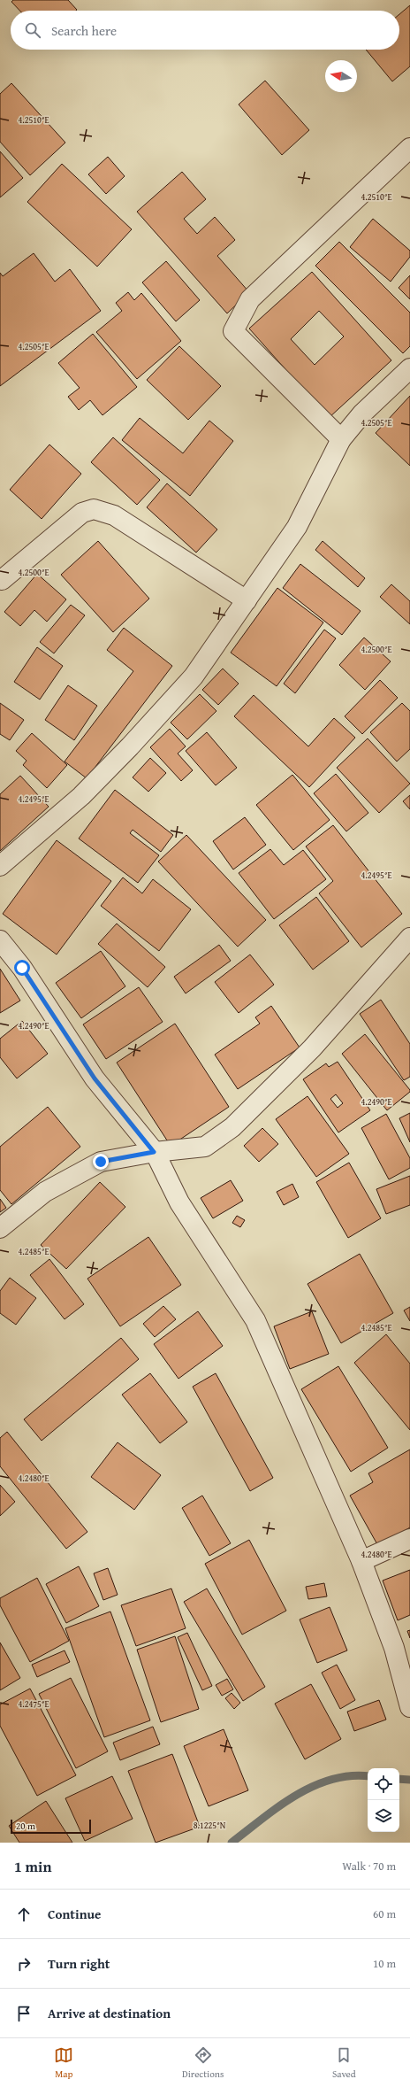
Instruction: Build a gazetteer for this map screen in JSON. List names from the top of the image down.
{
  "scale_bar": "20 m",
  "north": "left",
  "page": {
    "search": "Search here",
    "scale": "20 m",
    "heading": ["1 min", "Walk · 70 m"],
    "list": [
      ["Continue", "60 m"],
      ["Turn right", "10 m"],
      "Arrive at destination"
    ],
    "nav": ["Map", "Directions", "Saved"]
  },
  "coordinates": [
    "4.2510°E",
    "4.2505°E",
    "4.2500°E",
    "4.2495°E",
    "4.2490°E",
    "4.2485°E",
    "4.2480°E",
    "4.2475°E",
    "8.1225°N"
  ]
}
